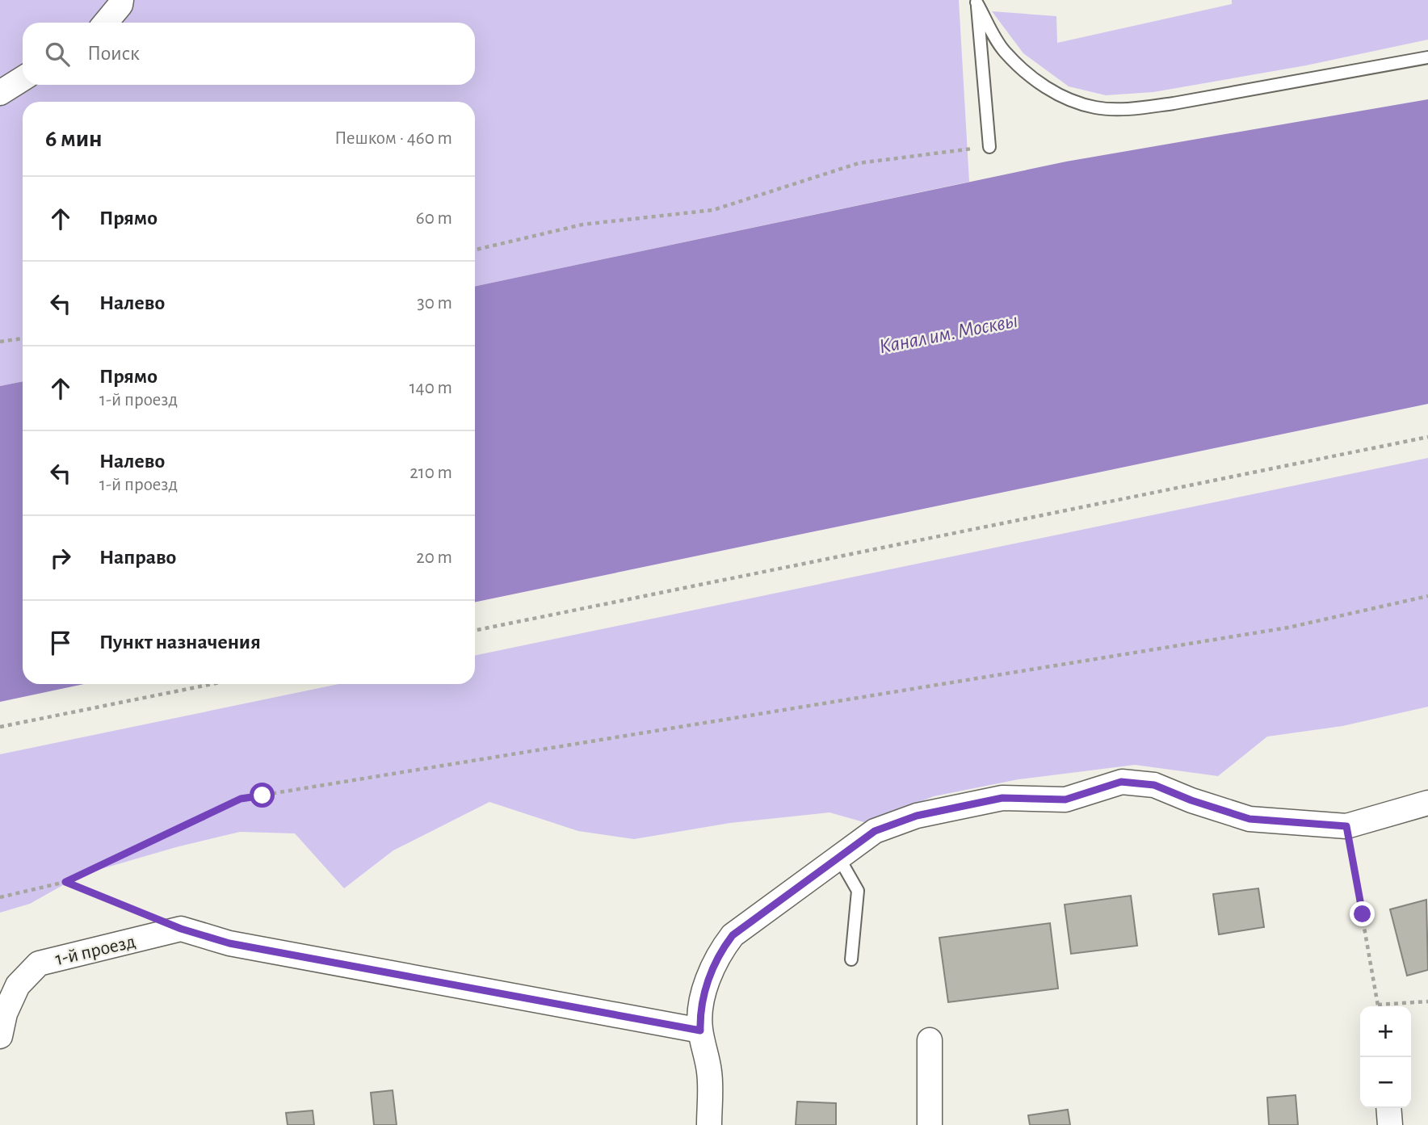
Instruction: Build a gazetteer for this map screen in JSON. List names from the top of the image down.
{
  "streets": {
    "street": ["1-й проезд"]
  },
  "water": ["Канал им. Москвы"],
  "page": {
    "search": "Поиск",
    "heading": ["6 мин", "Пешком · 460 m"],
    "list": [
      ["Прямо", "60 m"],
      ["Налево", "30 m"],
      ["Прямо", "1-й проезд", "140 m"],
      ["Налево", "1-й проезд", "210 m"],
      ["Направо", "20 m"],
      "Пункт назначения"
    ],
    "map_buttons": ["+", "−"]
  }
}
